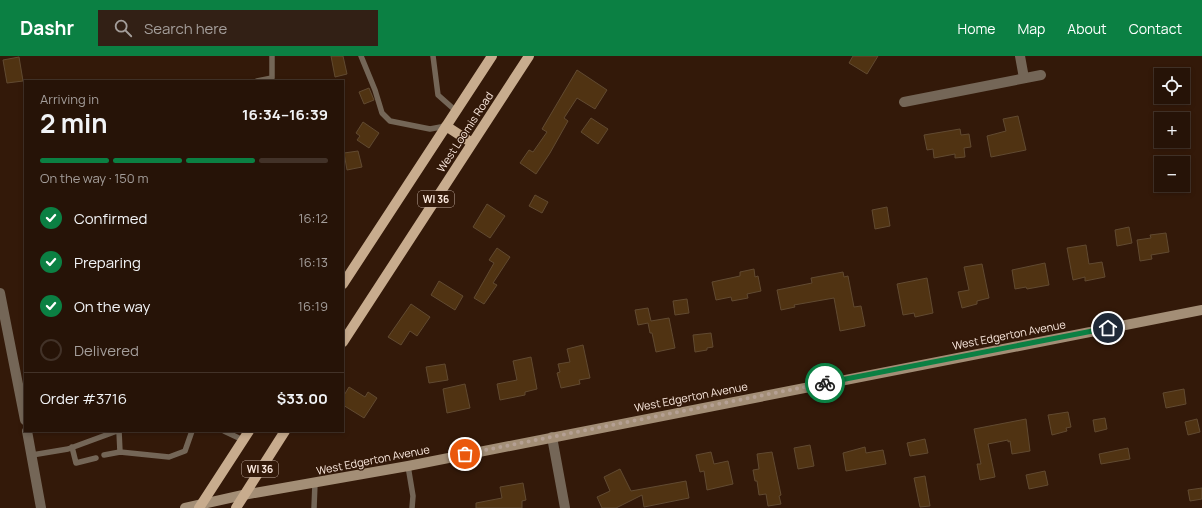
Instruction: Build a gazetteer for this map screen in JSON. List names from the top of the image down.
{
  "streets": {
    "main road": ["West Loomis Road", "WI 36"],
    "street": ["West Edgerton Avenue"]
  },
  "crossings": [
    ["WI 36", "West Edgerton Avenue"]
  ],
  "page": {
    "header": "Dashr",
    "search": "Search here",
    "nav": [
      "Home",
      "Map",
      "About",
      "Contact"
    ],
    "map_buttons": ["+", "−"],
    "heading": ["2 min", "Arriving in", "16:34–16:39"],
    "panel": ["Order #3716", "$33.00"],
    "bar": "On the way · 150 m",
    "list": [
      ["Confirmed", "16:12"],
      ["Preparing", "16:13"],
      ["On the way", "16:19"],
      "Delivered"
    ]
  }
}
